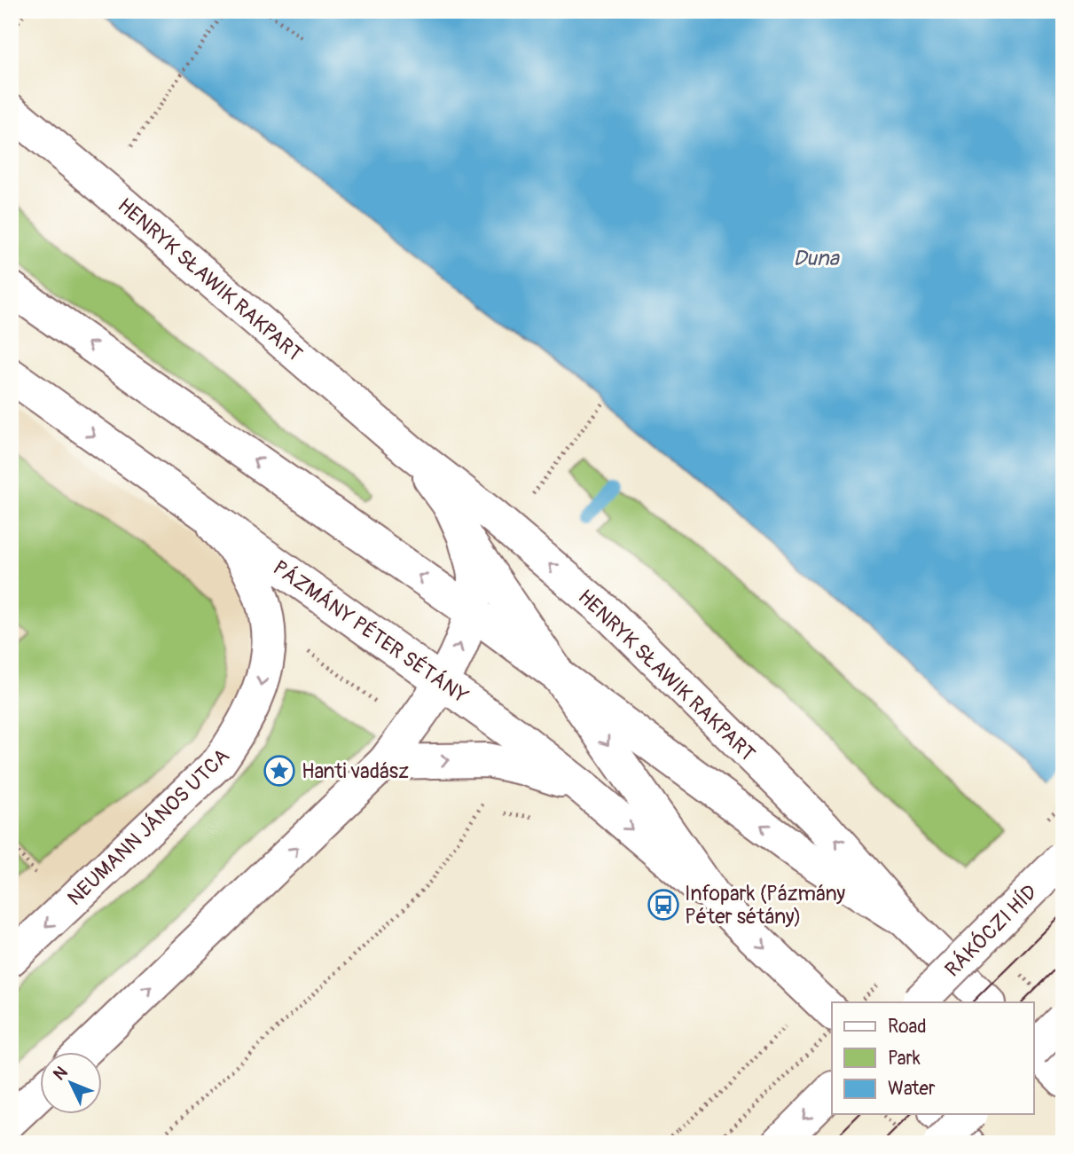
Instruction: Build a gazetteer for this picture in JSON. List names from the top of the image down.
{
  "streets": {
    "street": [
      "HENRYK SŁAWIK RAKPART",
      "PÁZMÁNY PÉTER SÉTÁNY",
      "NEUMANN JÁNOS UTCA",
      "RÁKÓCZI HÍD"
    ]
  },
  "crossings": [
    ["HENRYK SŁAWIK RAKPART", "PÁZMÁNY PÉTER SÉTÁNY"],
    ["PÁZMÁNY PÉTER SÉTÁNY", "NEUMANN JÁNOS UTCA"]
  ],
  "water": ["Duna"],
  "places": {
    "place": ["Hanti vadász"],
    "bus stop": ["Infopark (Pázmány Péter sétány)"]
  },
  "legend": ["Road", "Park", "Water"],
  "north": "top left"
}
